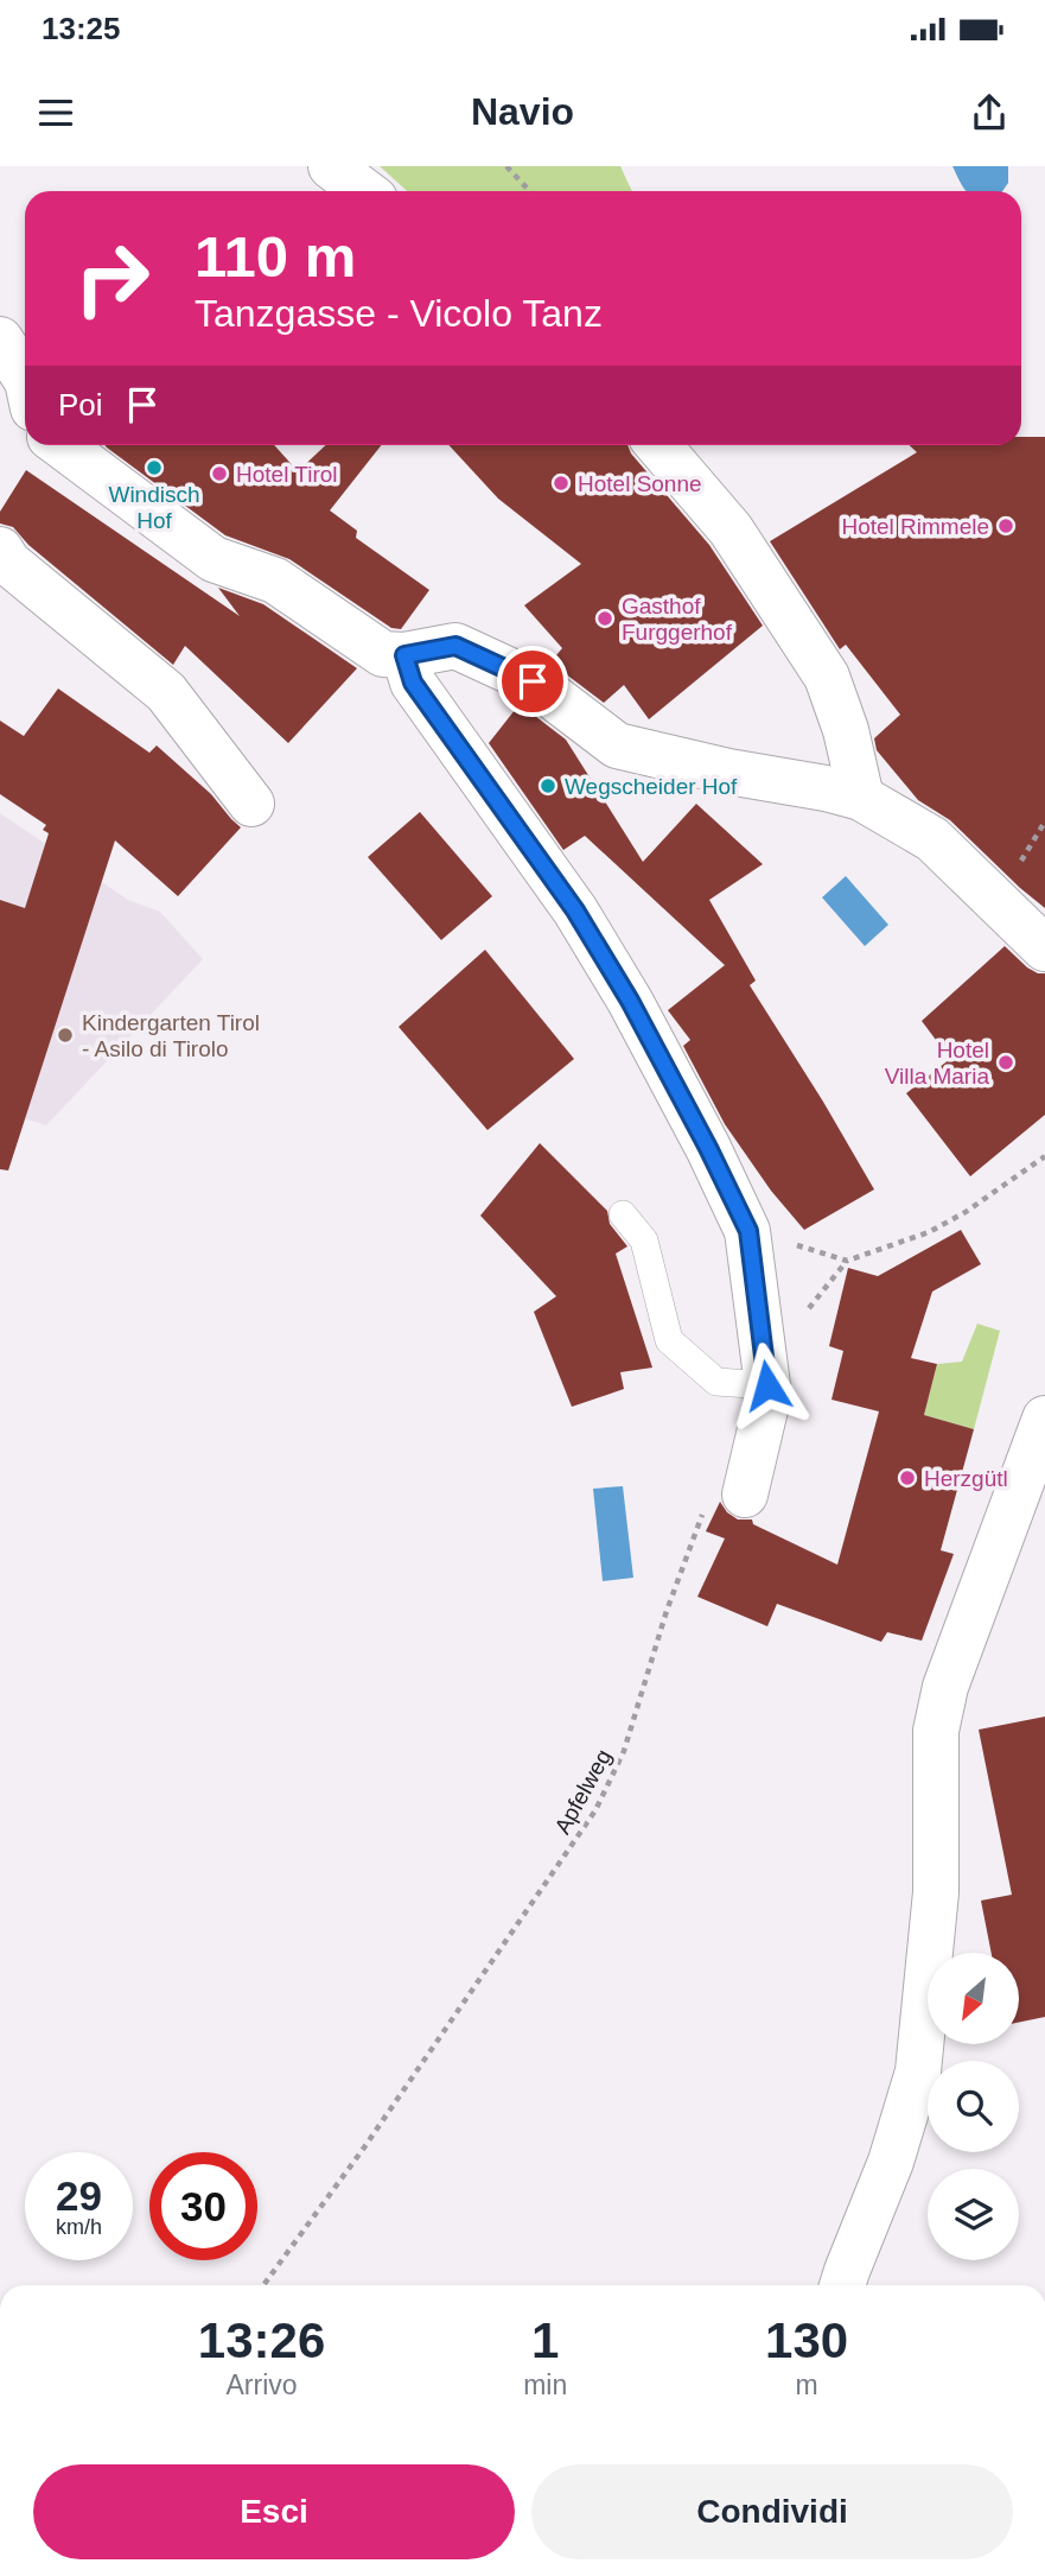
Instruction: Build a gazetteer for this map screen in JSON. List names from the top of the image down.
{
  "streets": {
    "path": ["Apfelweg"]
  },
  "places": [
    "Windisch Hof",
    "Hotel Tirol",
    "Hotel Sonne",
    "Hotel Rimmele",
    "Gasthof Furggerhof",
    "Wegscheider Hof",
    "Kindergarten Tirol - Asilo di Tirolo",
    "Hotel Villa Maria",
    "Herzgütl"
  ],
  "north": "bottom left",
  "page": {
    "status": "13:25",
    "header": "Navio",
    "turn": ["110 m", "Tanzgasse - Vicolo Tanz"],
    "then": "Poi",
    "speed": "29 km/h",
    "limit": "30",
    "eta": [
      "13:26",
      "Arrivo",
      "1",
      "min",
      "130",
      "m"
    ],
    "buttons": ["Esci", "Condividi"]
  }
}
